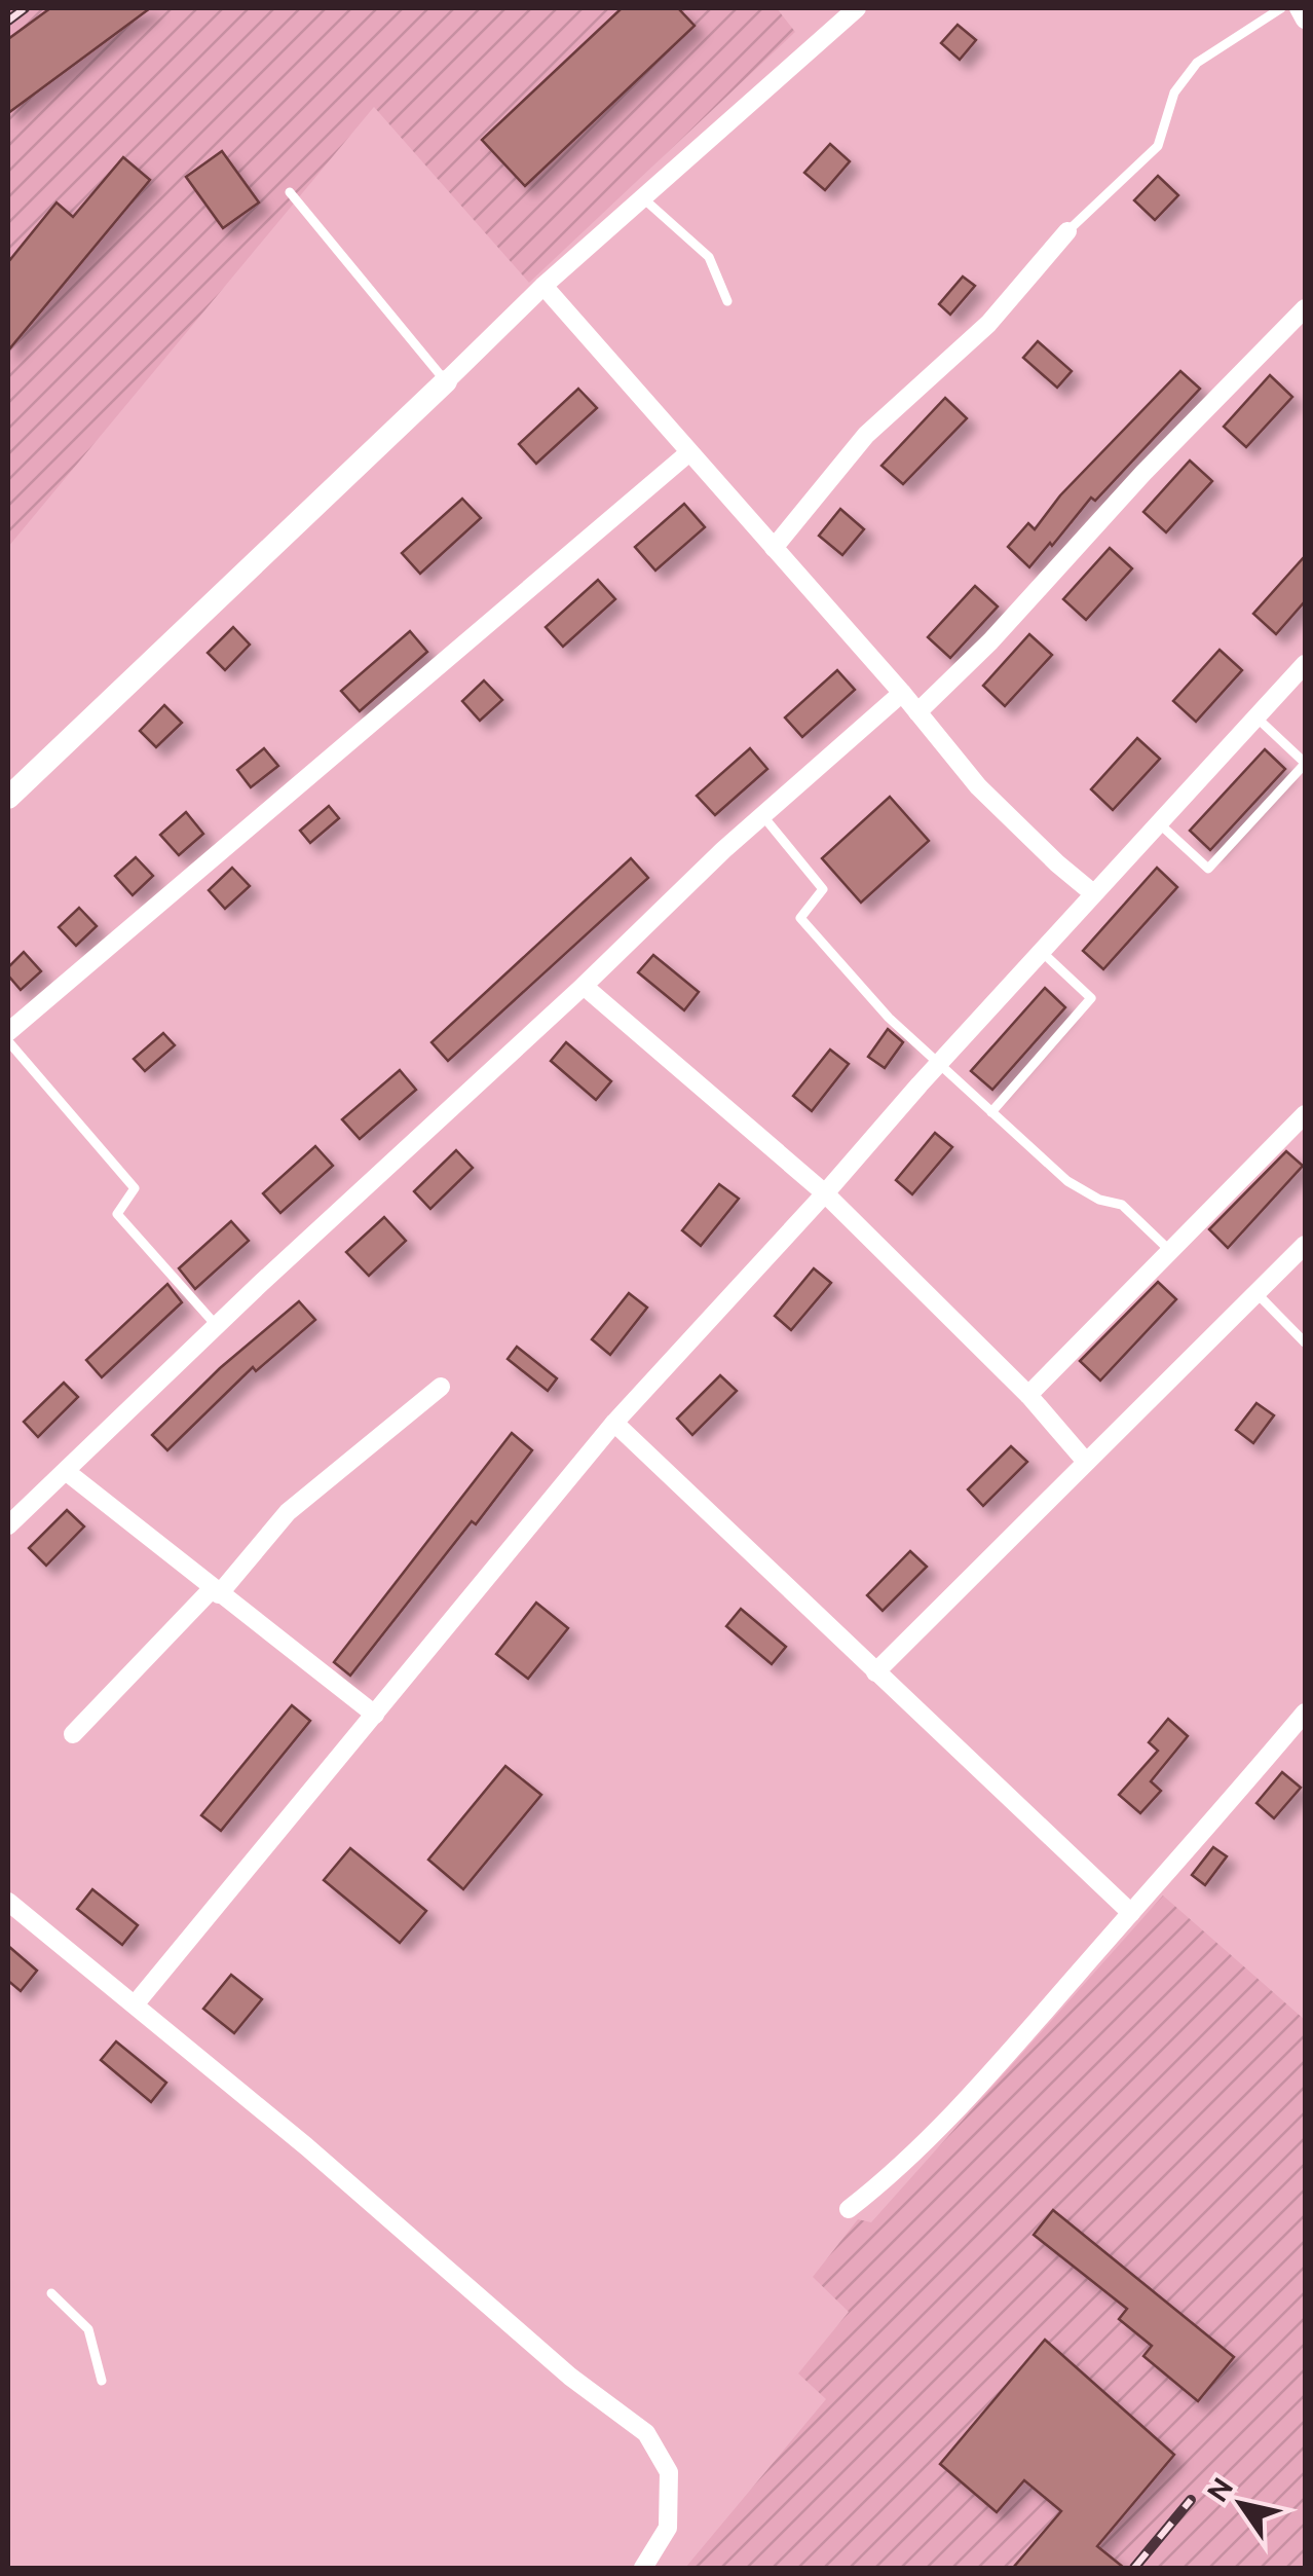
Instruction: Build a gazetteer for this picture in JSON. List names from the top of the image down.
{
  "north": "top left"
}
